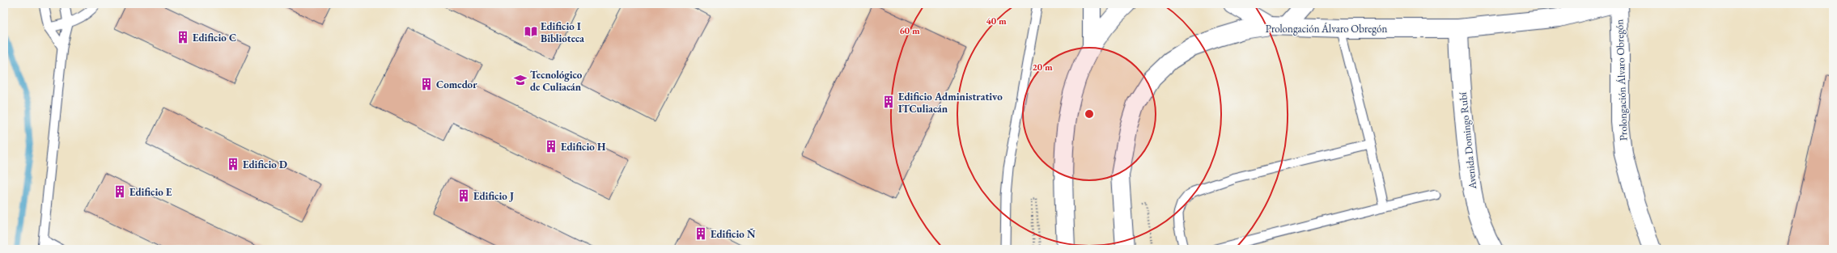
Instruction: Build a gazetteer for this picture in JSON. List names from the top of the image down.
{
  "streets": {
    "main road": ["Prolongación Álvaro Obregón", "Avenida Domingo Rubí"]
  },
  "crossings": [
    ["Prolongación Álvaro Obregón", "Avenida Domingo Rubí"]
  ],
  "places": {
    "library": ["Edificio I Biblioteca"],
    "building": [
      "Edificio C",
      "Comedor",
      "Edificio Administrativo ITCuliacán",
      "Edificio H",
      "Edificio D",
      "Edificio E",
      "Edificio J",
      "Edificio Ñ"
    ],
    "school or university": ["Tecnológico de Culiacán"]
  },
  "rings": ["40 m", "60 m", "20 m"]
}
